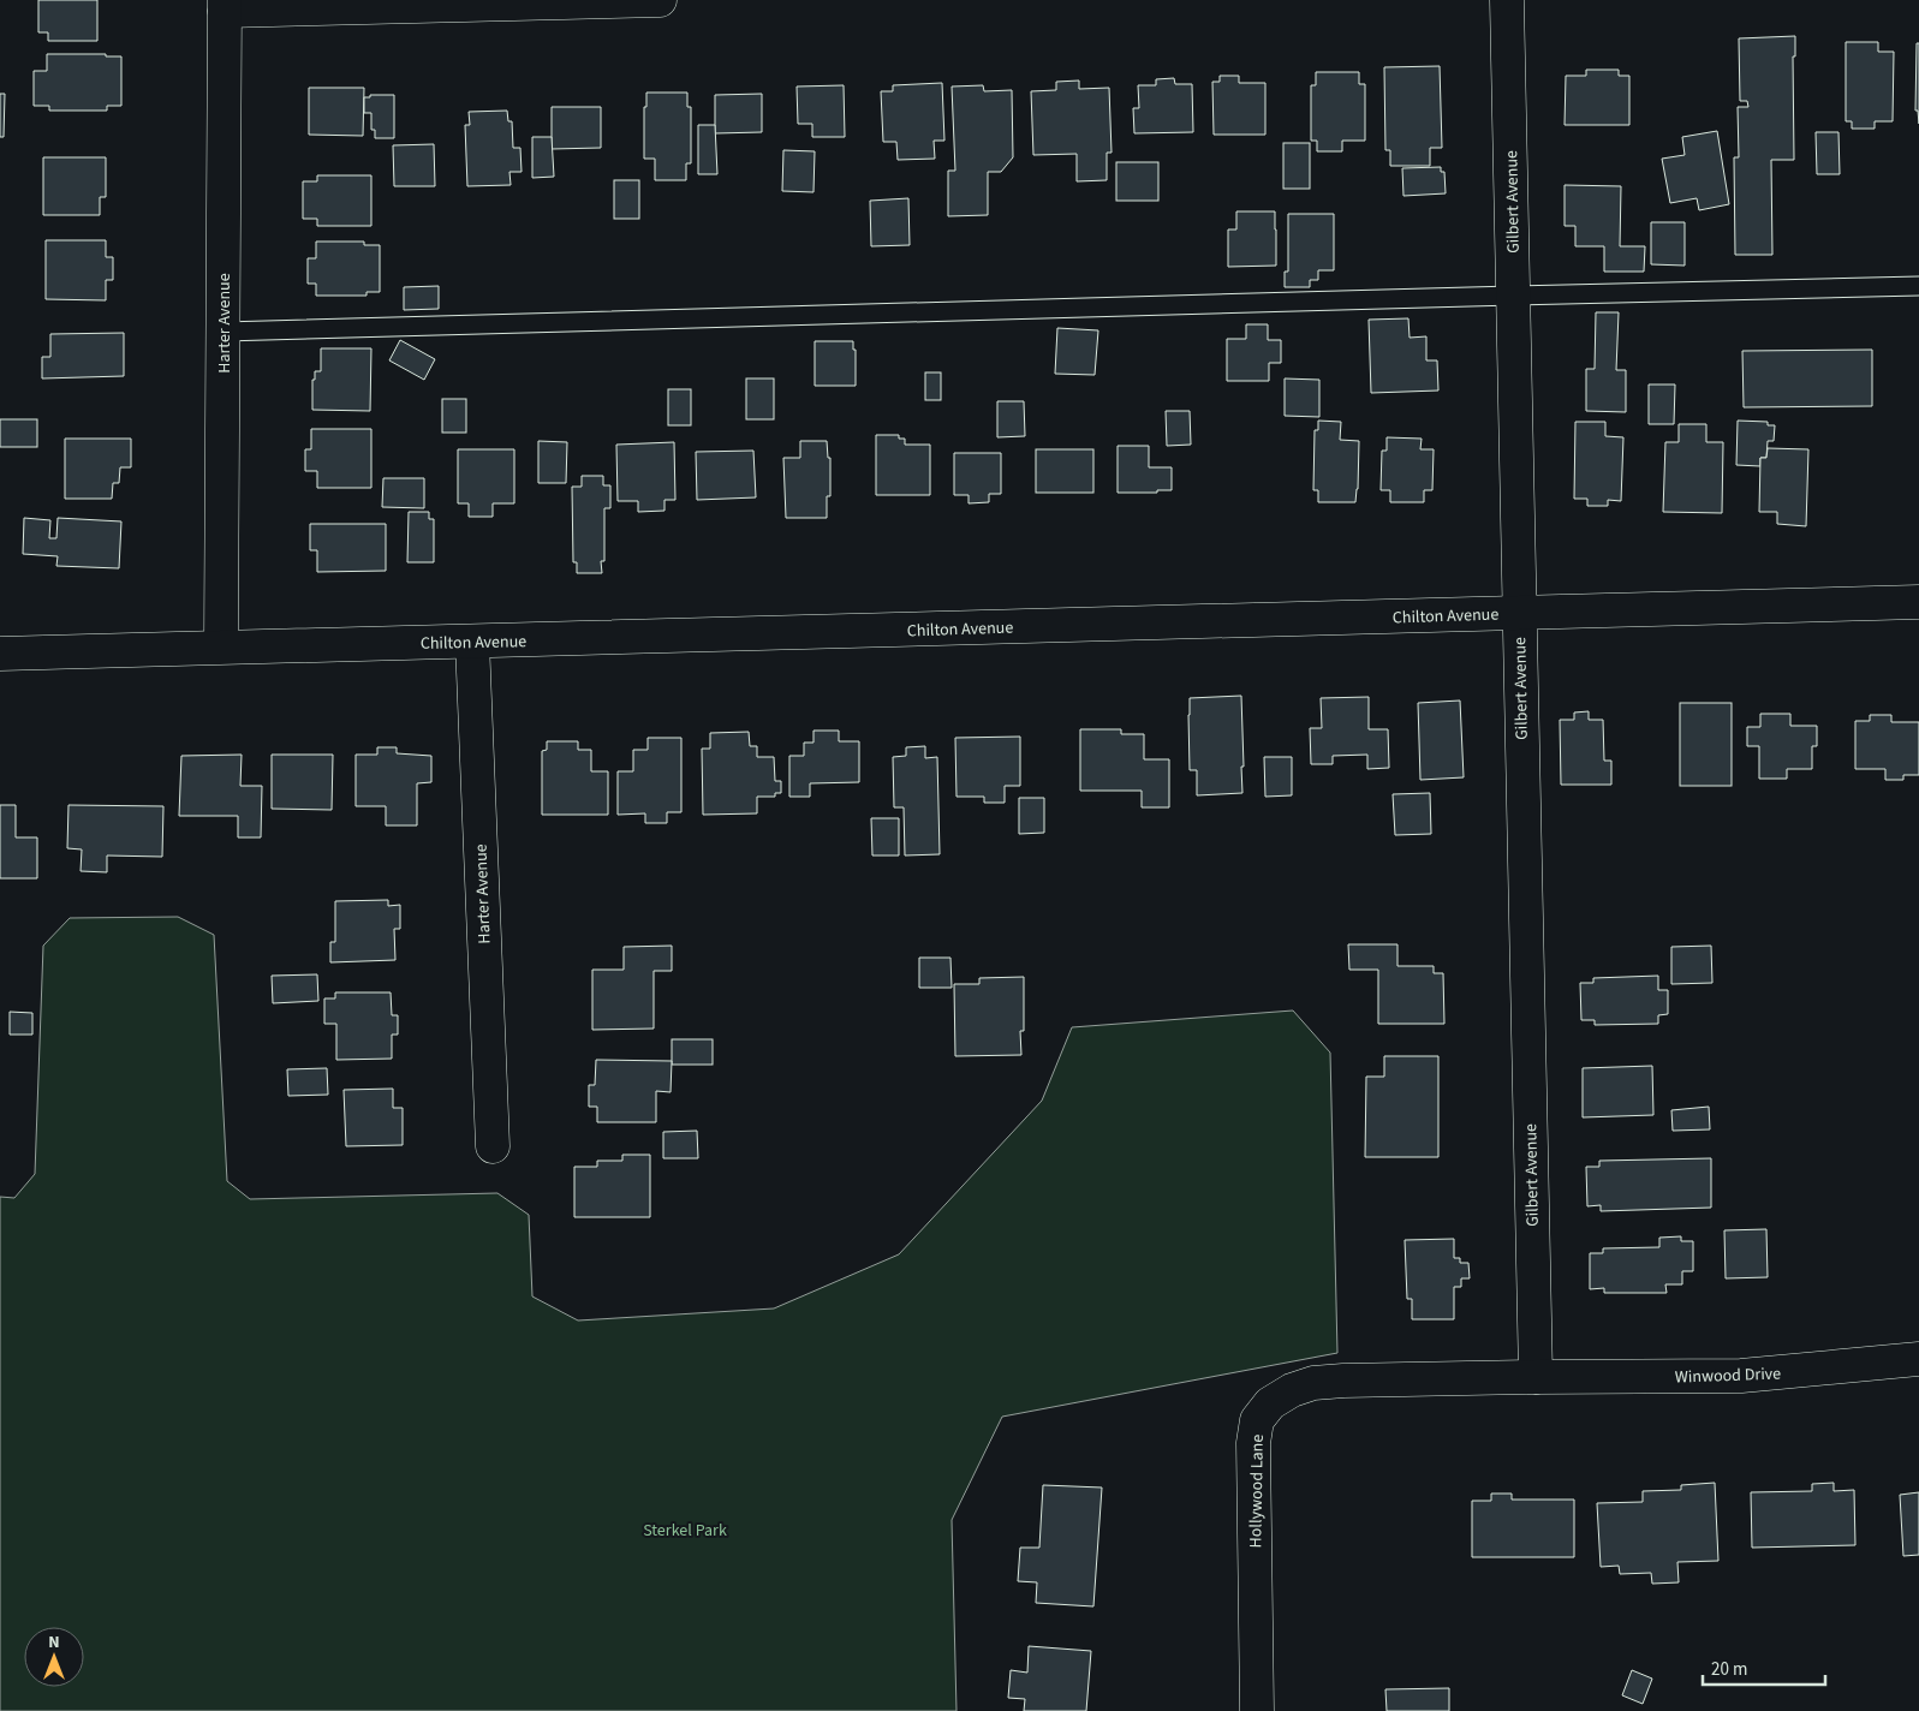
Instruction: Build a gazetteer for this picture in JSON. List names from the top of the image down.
{
  "streets": {
    "street": [
      "Gilbert Avenue",
      "Harter Avenue",
      "Chilton Avenue",
      "Winwood Drive",
      "Hollywood Lane"
    ]
  },
  "crossings": [
    ["Gilbert Avenue", "Chilton Avenue"],
    ["Gilbert Avenue", "Winwood Drive"],
    ["Gilbert Avenue", "Hollywood Lane"],
    ["Harter Avenue", "Chilton Avenue"],
    ["Winwood Drive", "Hollywood Lane"]
  ],
  "parks": ["Sterkel Park"],
  "scale_bar": "20 m",
  "north": "top"
}
